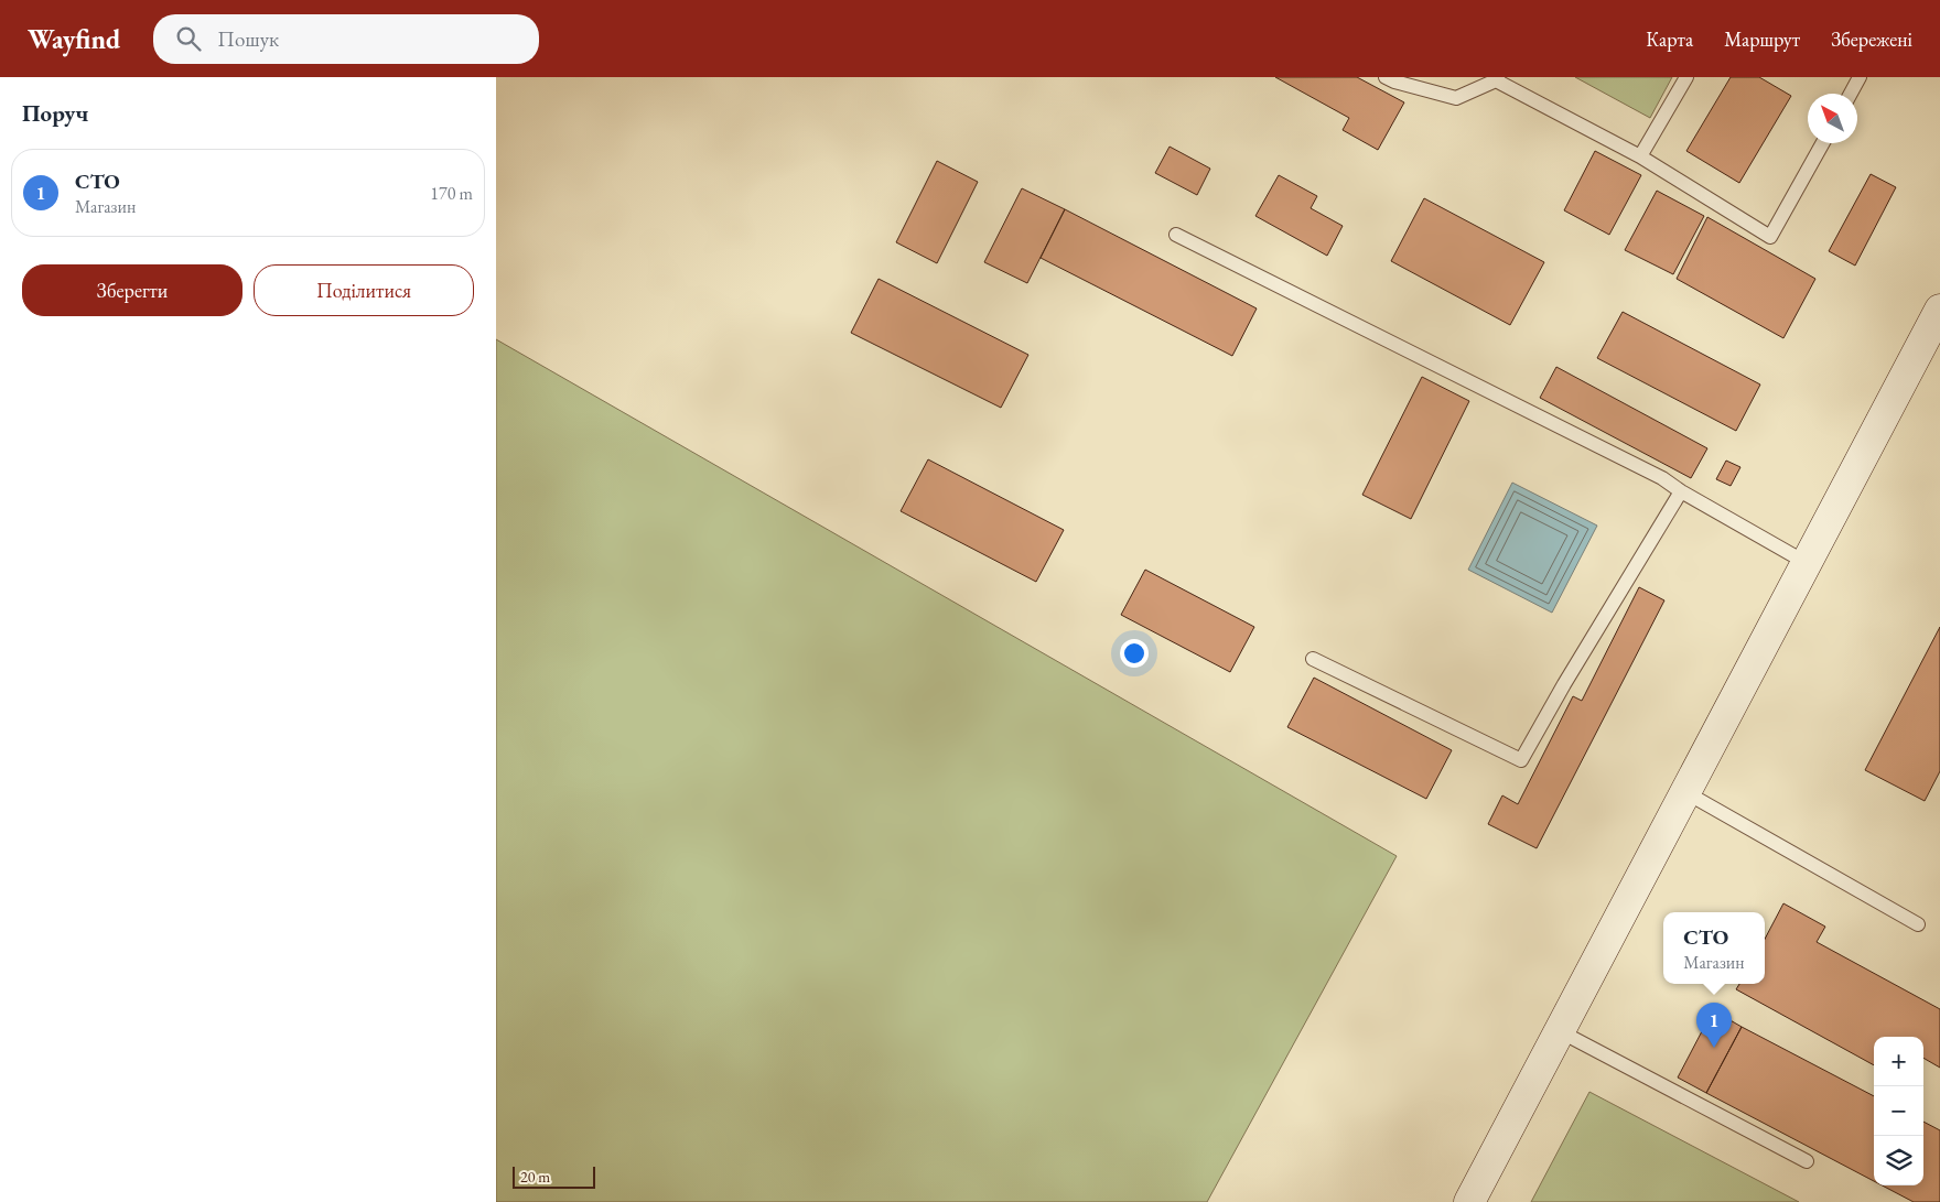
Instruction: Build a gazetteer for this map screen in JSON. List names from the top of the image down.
{
  "scale_bar": "20 m",
  "north": "top left",
  "page": {
    "header": "Wayfind",
    "search": "Пошук",
    "nav": ["Карта", "Маршрут", "Збережені"],
    "heading": "Поруч",
    "list": [
      {
        "mark": "1",
        "name": "СТО",
        "note": "Магазин",
        "value": "170 m"
      }
    ],
    "buttons": ["Зберегти", "Поділитися"],
    "popup": ["СТО", "Магазин"],
    "pins": "1",
    "map_buttons": ["+", "−"],
    "scale": "20 m"
  }
}
